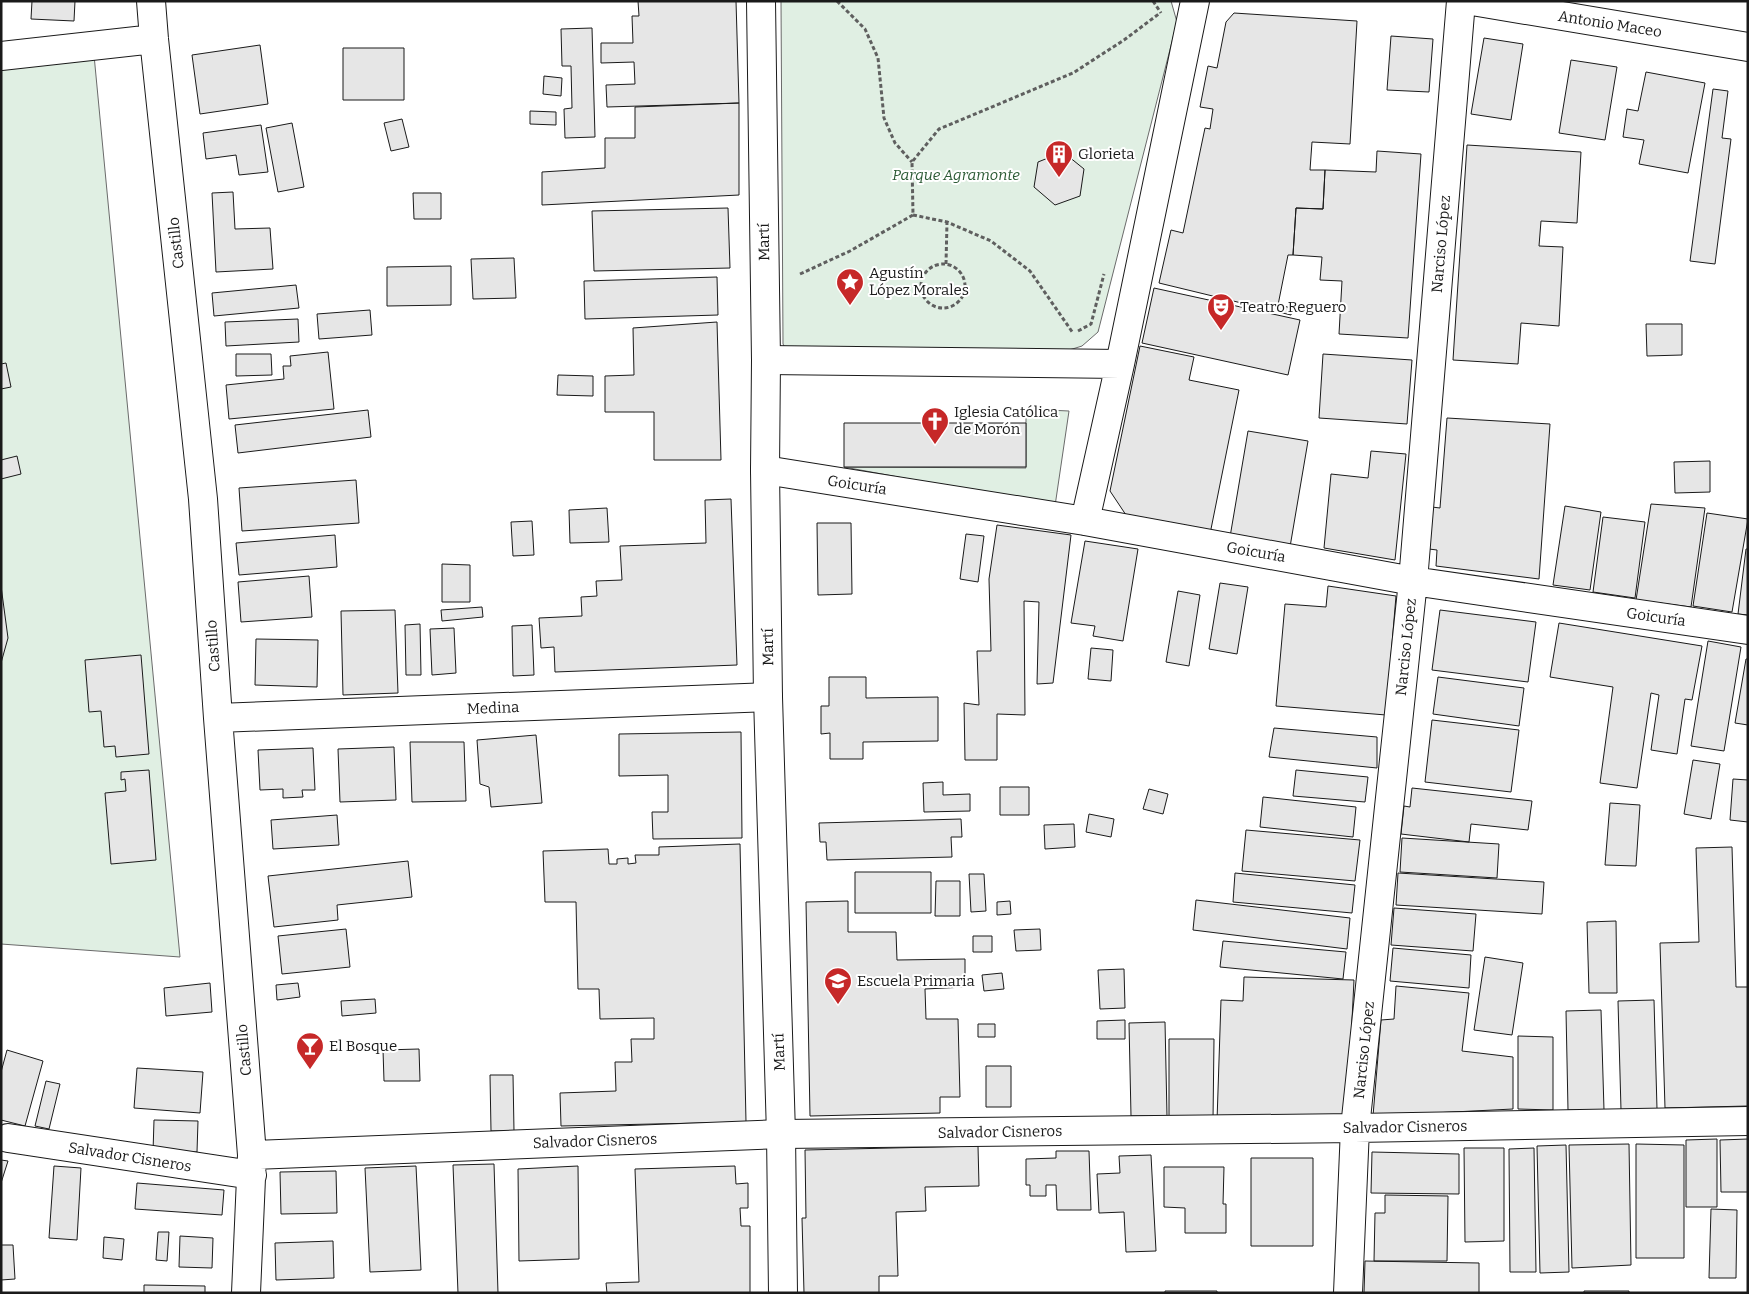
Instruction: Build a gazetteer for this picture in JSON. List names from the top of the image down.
{
  "streets": {
    "street": [
      "Antonio Maceo",
      "Martí",
      "Castillo",
      "Narciso López",
      "Goicuría",
      "Medina",
      "Salvador Cisneros"
    ]
  },
  "crossings": [
    ["Martí", "Goicuría"],
    ["Martí", "Medina"],
    ["Martí", "Salvador Cisneros"],
    ["Castillo", "Medina"],
    ["Castillo", "Salvador Cisneros"],
    ["Narciso López", "Goicuría"],
    ["Narciso López", "Salvador Cisneros"]
  ],
  "parks": ["Parque Agramonte"],
  "places": {
    "building": ["Glorieta"],
    "place": ["Agustín López Morales"],
    "theatre": ["Teatro Reguero"],
    "church": ["Iglesia Católica de Morón"],
    "school or university": ["Escuela Primaria"],
    "bar": ["El Bosque"]
  }
}
